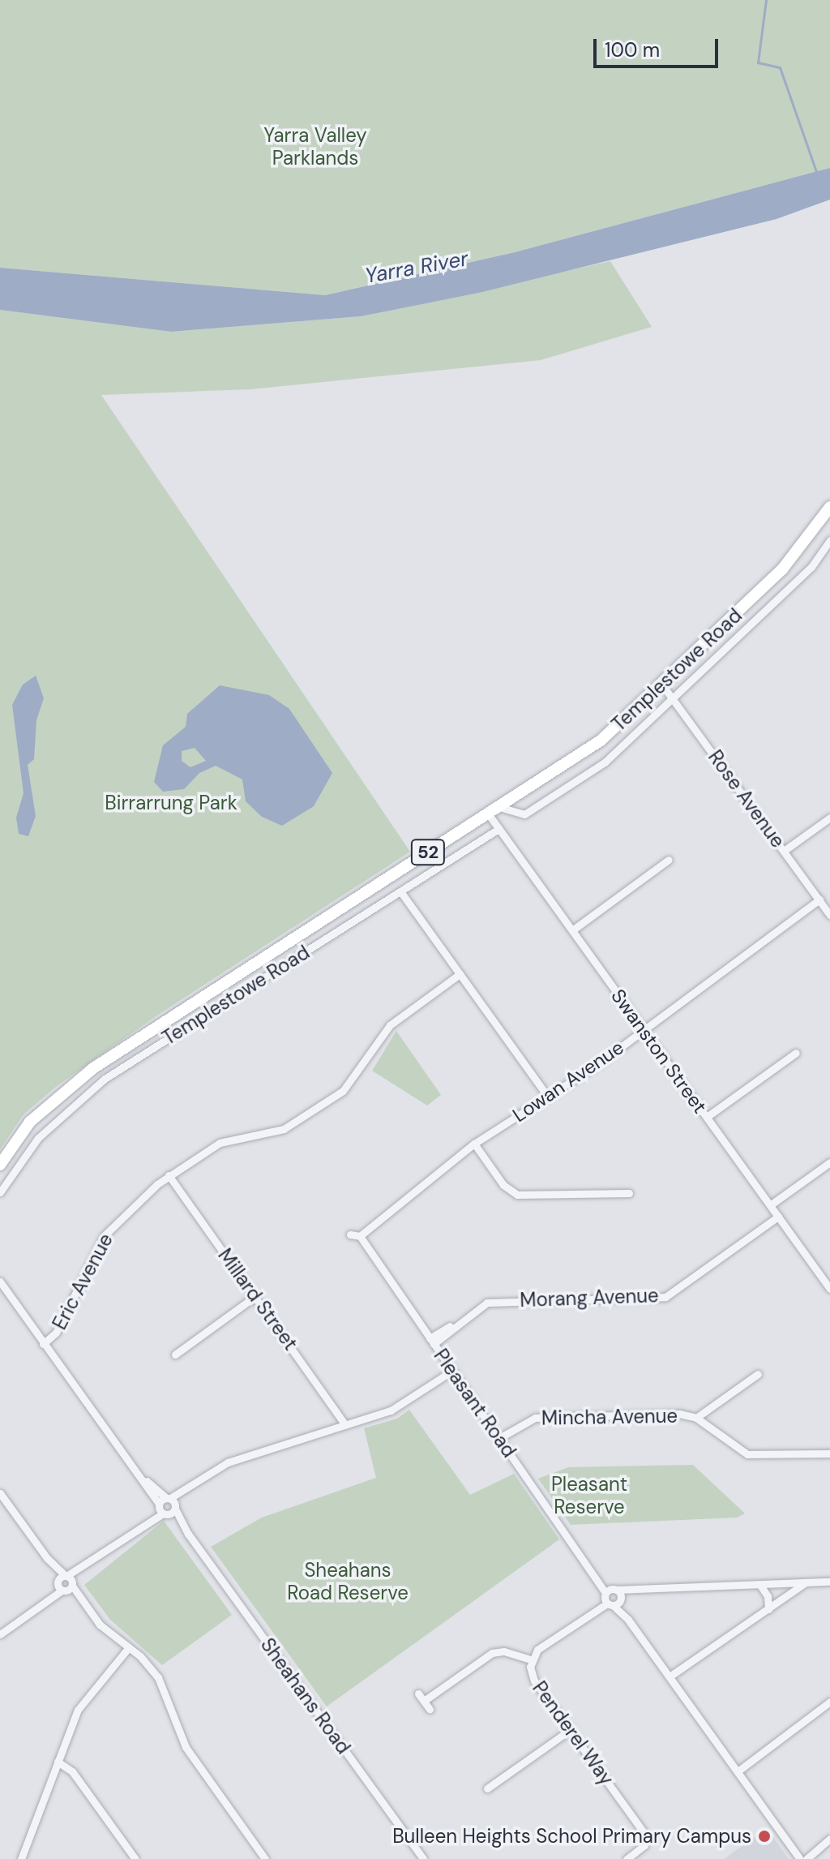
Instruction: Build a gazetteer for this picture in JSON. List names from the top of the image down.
{
  "streets": {
    "main road": ["Templestowe Road", "52"],
    "street": [
      "Rose Avenue",
      "Swanston Street",
      "Lowan Avenue",
      "Eric Avenue",
      "Morang Avenue",
      "Millard Street",
      "Pleasant Road",
      "Mincha Avenue",
      "Sheahans Road",
      "Penderel Way"
    ]
  },
  "crossings": [
    ["Templestowe Road", "Rose Avenue"],
    ["Templestowe Road", "Swanston Street"],
    ["Rose Avenue", "Lowan Avenue"],
    ["Swanston Street", "Lowan Avenue"],
    ["Swanston Street", "Morang Avenue"],
    ["Lowan Avenue", "Pleasant Road"],
    ["Eric Avenue", "Millard Street"],
    ["Eric Avenue", "Sheahans Road"],
    ["Morang Avenue", "Pleasant Road"],
    ["Pleasant Road", "Mincha Avenue"],
    ["Pleasant Road", "Penderel Way"]
  ],
  "water": ["Yarra River"],
  "parks": [
    "Yarra Valley Parklands",
    "Birrarrung Park",
    "Pleasant Reserve",
    "Sheahans Road Reserve"
  ],
  "places": ["Bulleen Heights School Primary Campus"],
  "scale_bar": "100 m"
}
